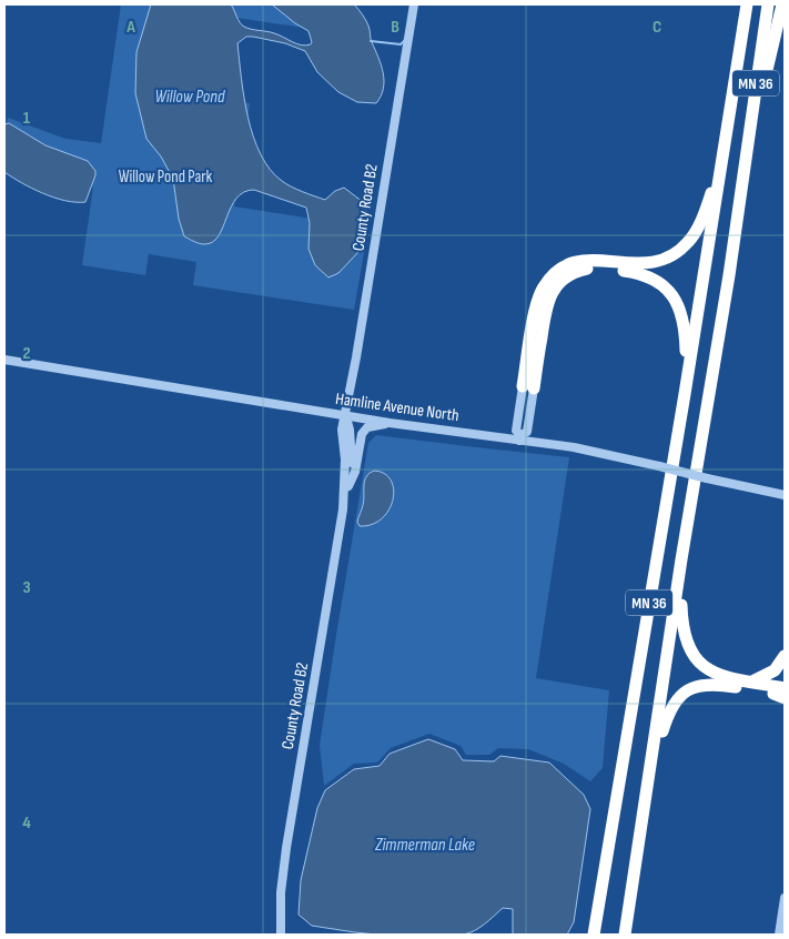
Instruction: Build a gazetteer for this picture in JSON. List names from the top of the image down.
{
  "streets": {
    "highway": ["MN 36"],
    "street": ["County Road B2", "Hamline Avenue North"]
  },
  "crossings": [
    ["County Road B2", "Hamline Avenue North"]
  ],
  "water": ["Willow Pond", "Zimmerman Lake"],
  "parks": ["Willow Pond Park"],
  "grid": {
    "columns": ["A", "B", "C"],
    "rows": [
      "1",
      "2",
      "3",
      "4"
    ]
  }
}
